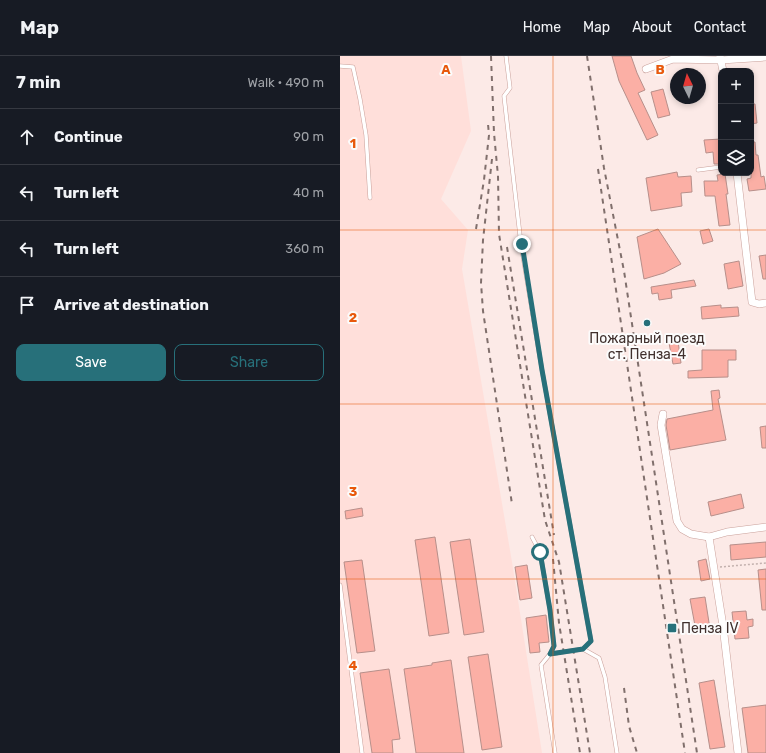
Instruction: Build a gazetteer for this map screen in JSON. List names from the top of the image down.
{
  "places": {
    "other": ["Пожарный поезд ст. Пенза-4"],
    "transit": ["Пенза IV"]
  },
  "north": "top",
  "page": {
    "header": "Map",
    "nav": [
      "Home",
      "Map",
      "About",
      "Contact"
    ],
    "heading": ["7 min", "Walk · 490 m"],
    "map_buttons": ["+", "−"],
    "list": [
      ["Continue", "90 m"],
      ["Turn left", "40 m"],
      ["Turn left", "360 m"],
      "Arrive at destination"
    ],
    "buttons": ["Save", "Share"]
  },
  "grid": {
    "columns": ["A", "B"],
    "rows": [
      "1",
      "2",
      "3",
      "4"
    ]
  }
}
